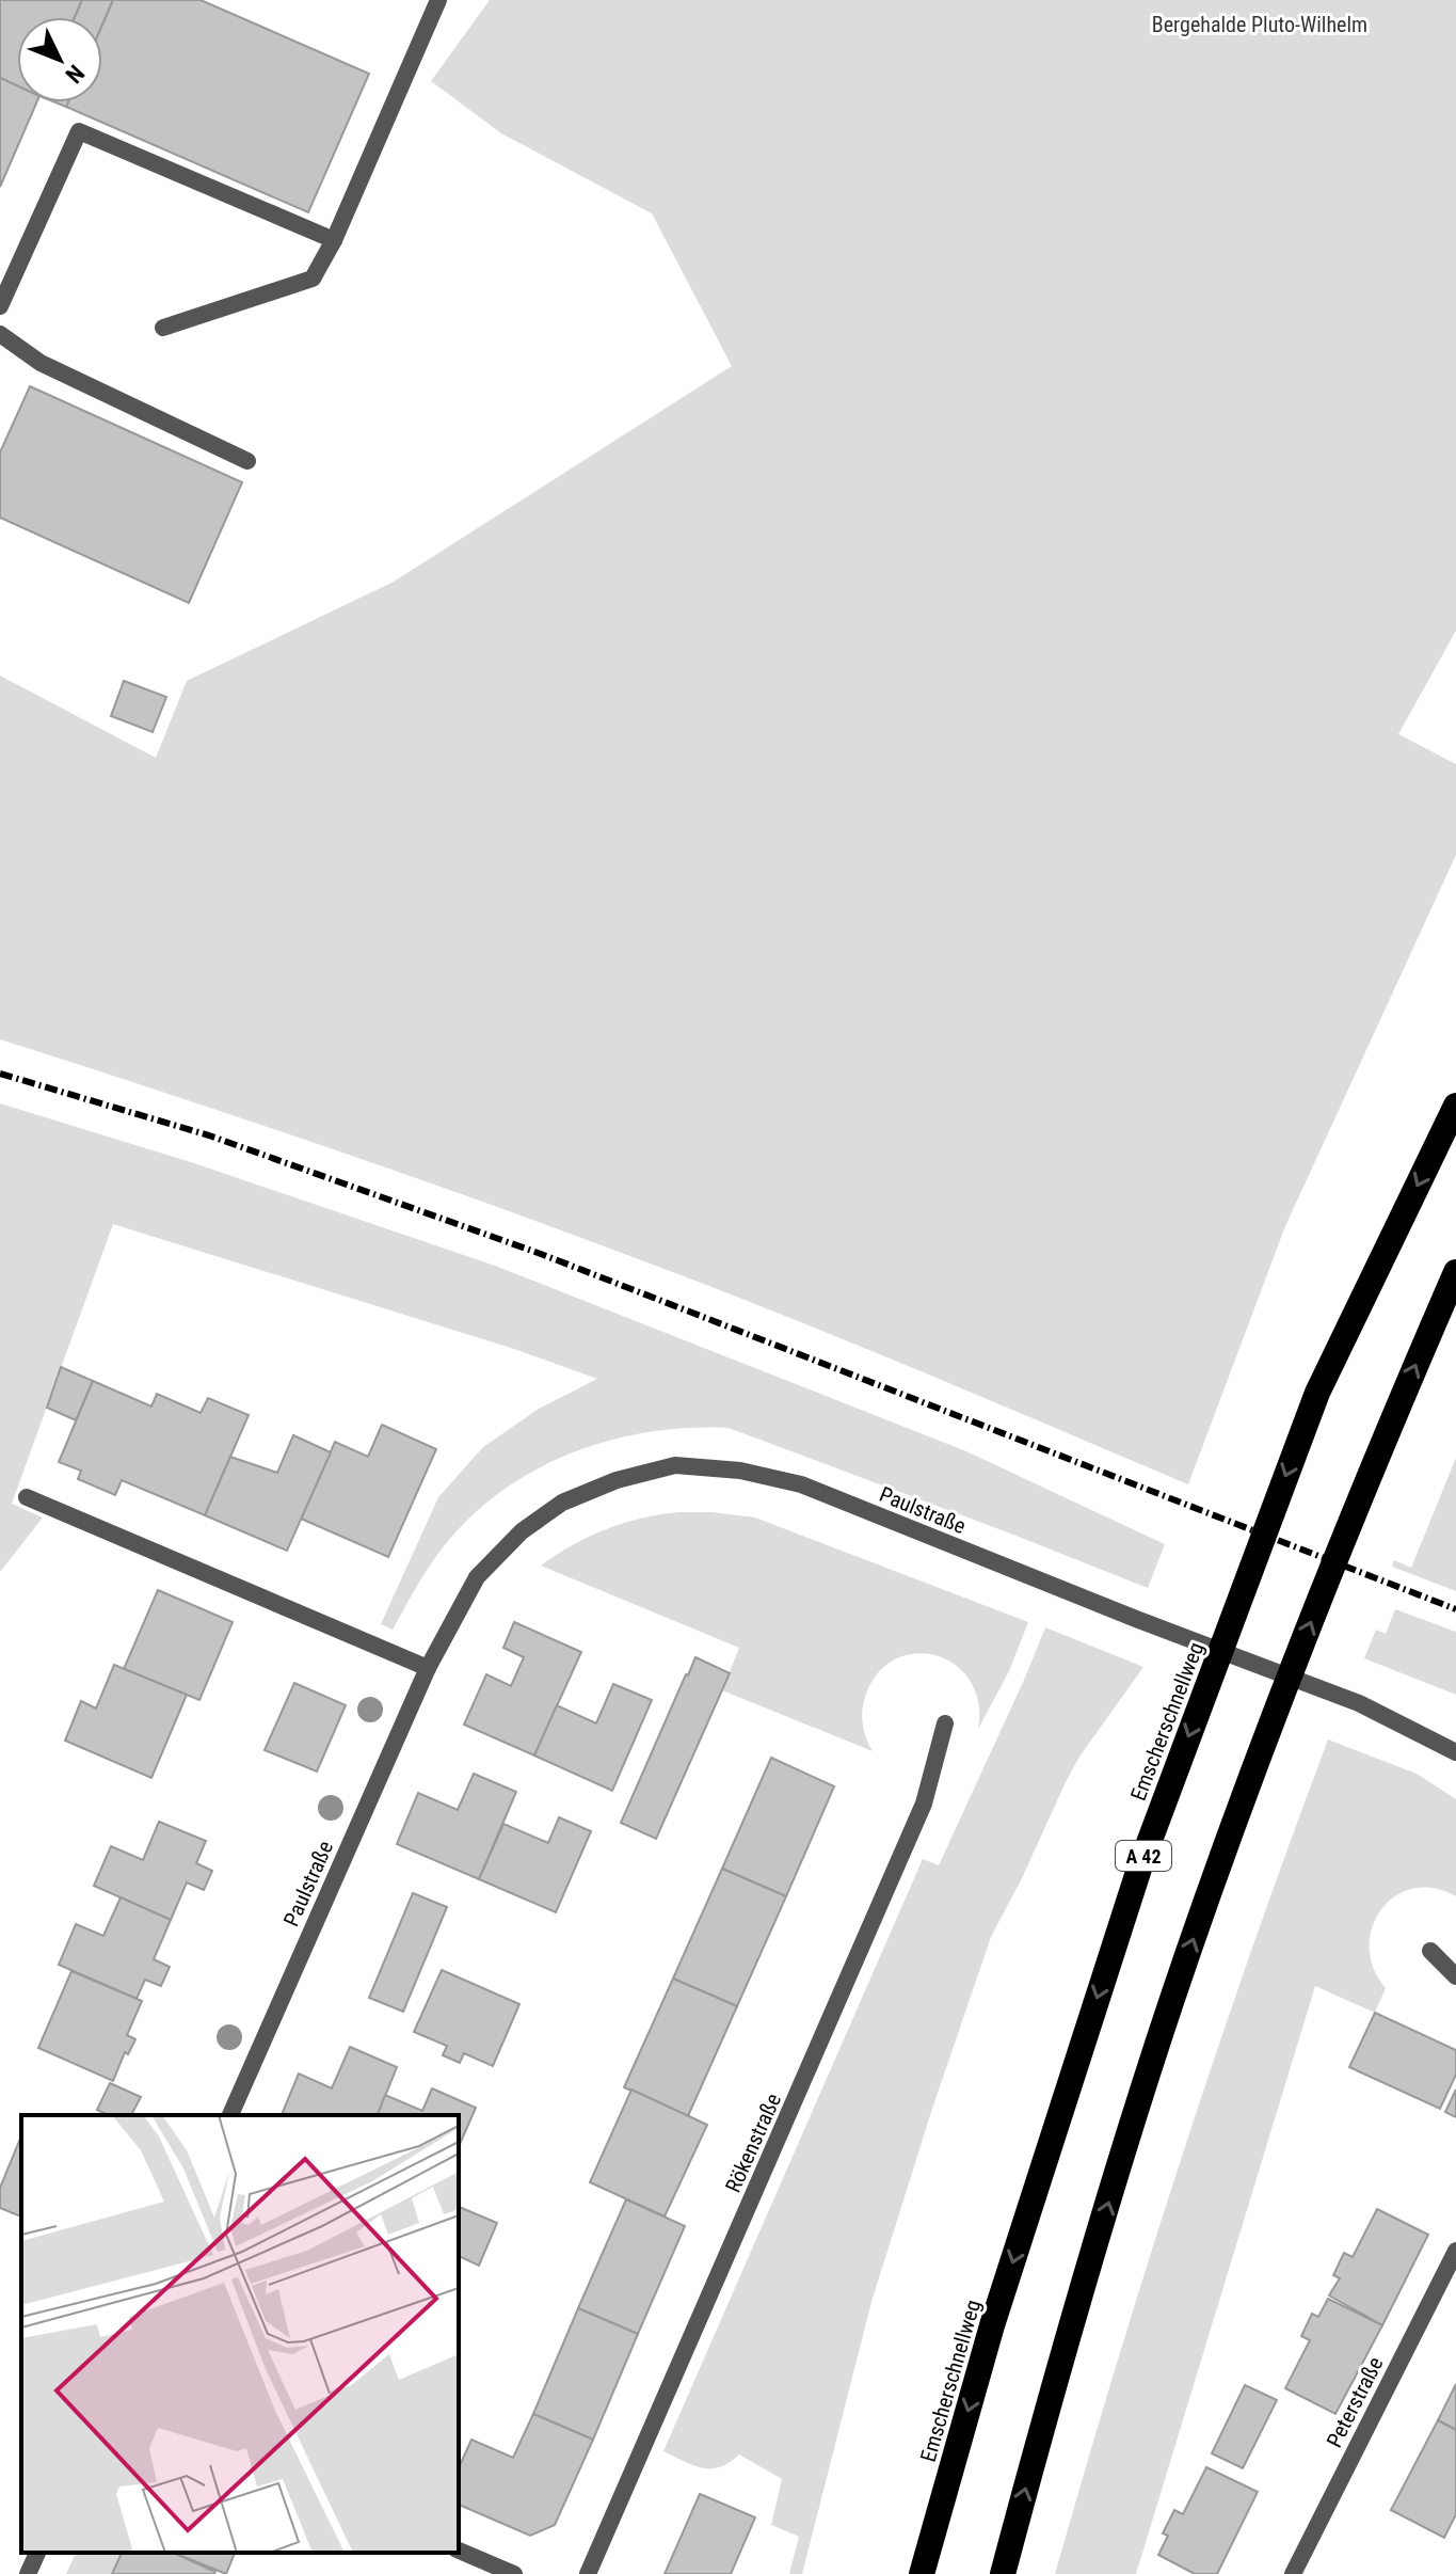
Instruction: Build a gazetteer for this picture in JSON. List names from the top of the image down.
{
  "streets": {
    "highway": ["Emscherschnellweg", "A 42"],
    "street": ["Paulstraße", "Rökenstraße", "Peterstraße"]
  },
  "parks": ["Bergehalde Pluto-Wilhelm"],
  "north": "bottom right"
}
